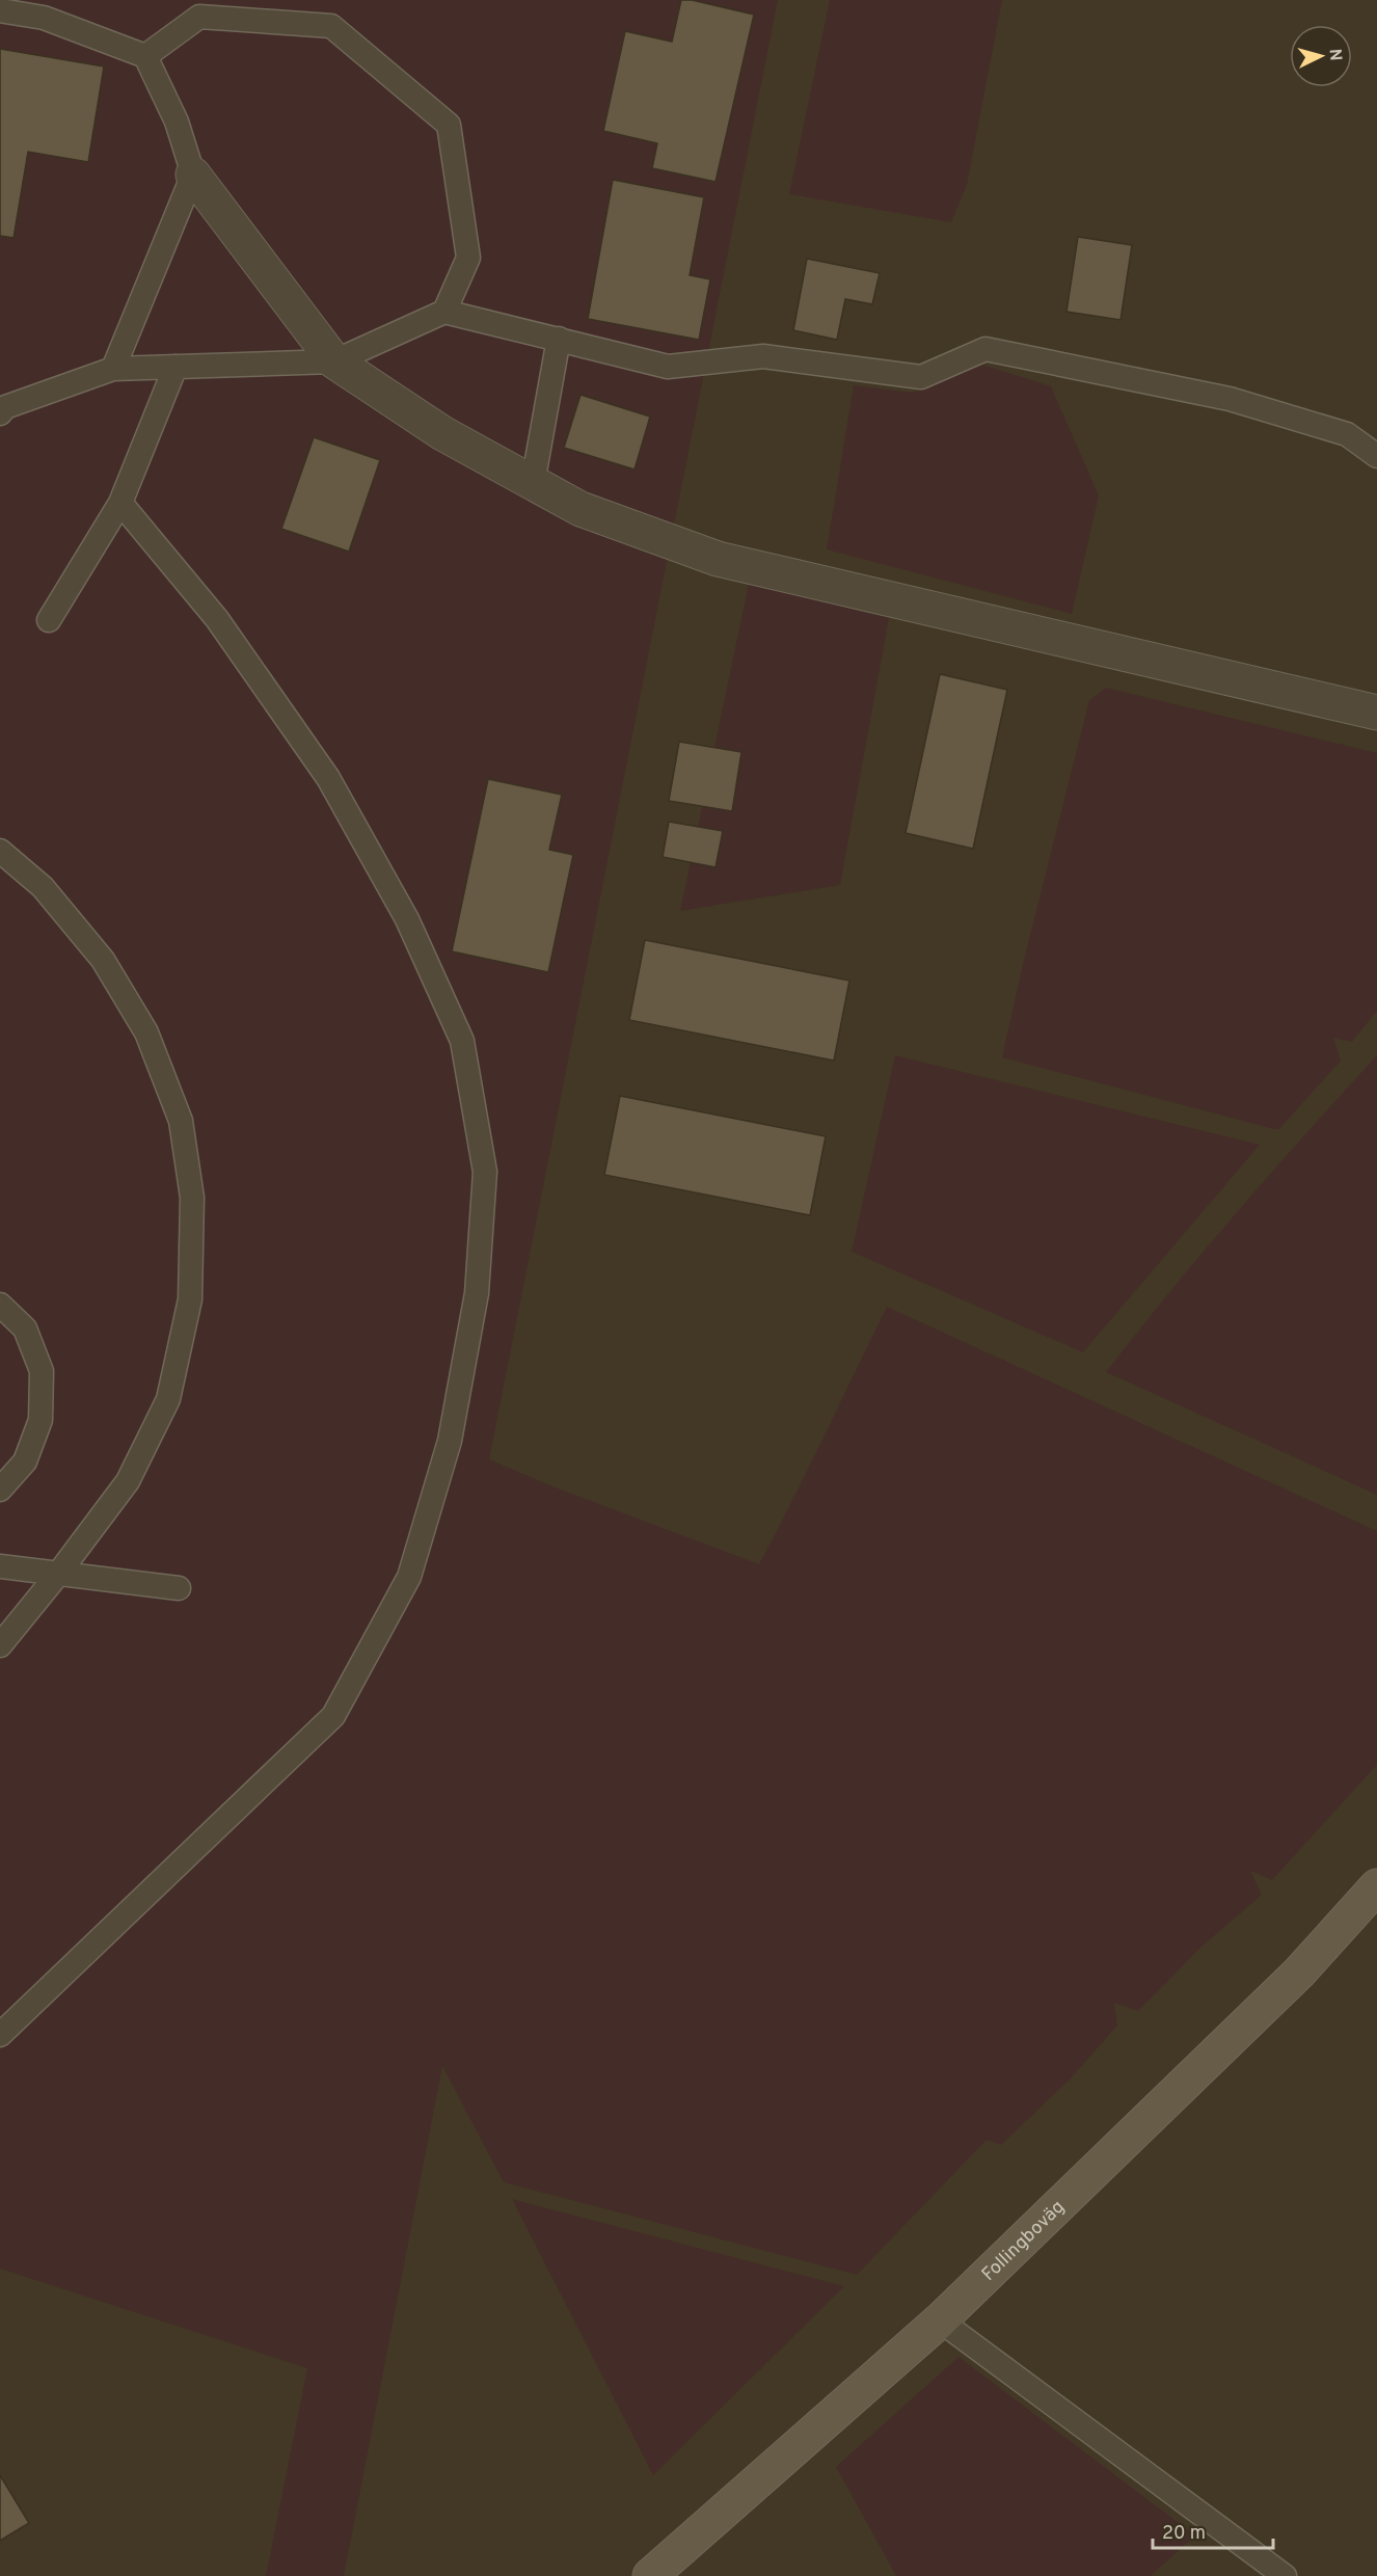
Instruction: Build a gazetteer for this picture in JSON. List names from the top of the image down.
{
  "streets": {
    "main road": ["Follingboväg"]
  },
  "scale_bar": "20 m",
  "north": "right"
}
